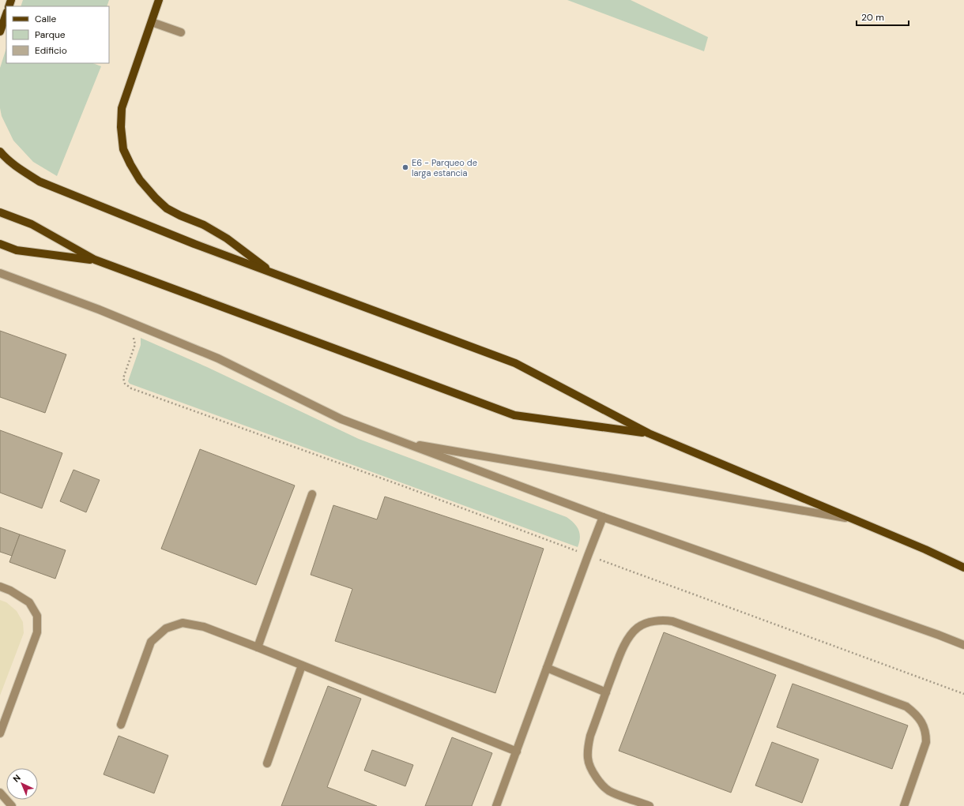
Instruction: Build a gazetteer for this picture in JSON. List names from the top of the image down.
{
  "places": ["E6 - Parqueo de larga estancia"],
  "legend": ["Calle", "Parque", "Edificio"],
  "scale_bar": "20 m",
  "north": "top left"
}
